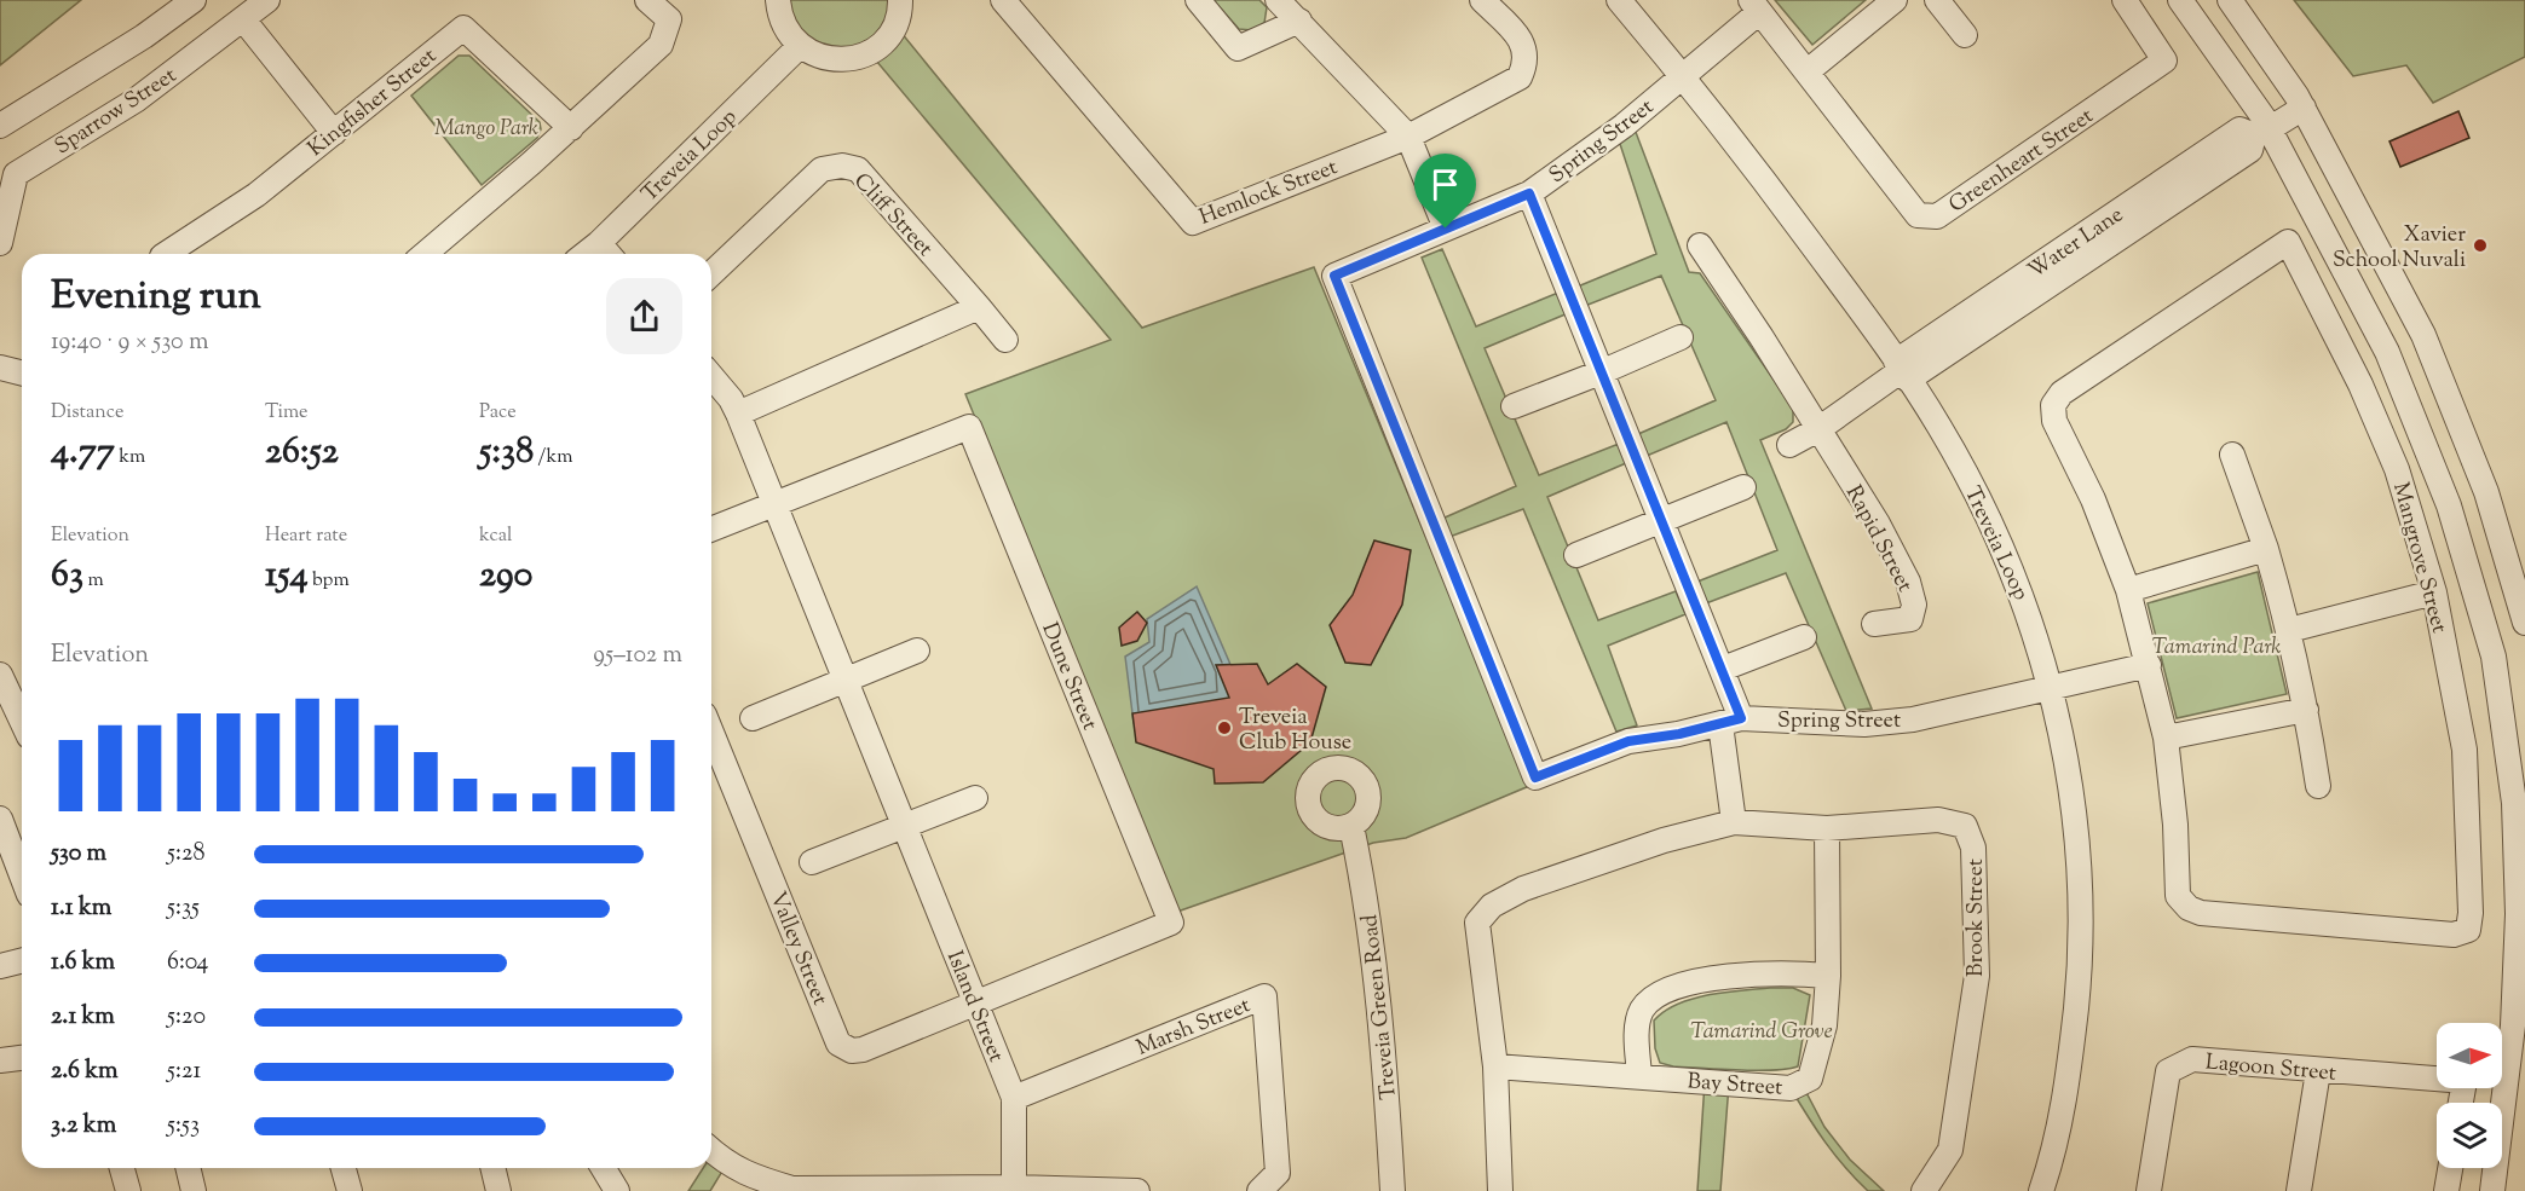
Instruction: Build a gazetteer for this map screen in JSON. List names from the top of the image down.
{
  "streets": {
    "street": [
      "Kingfisher Street",
      "Sparrow Street",
      "Spring Street",
      "Treveia Loop",
      "Greenheart Street",
      "Hemlock Street",
      "Cliff Street",
      "Water Lane",
      "Rapid Street",
      "Mangrove Street",
      "Dune Street",
      "Brook Street",
      "Valley Street",
      "Island Street",
      "Treveia Green Road",
      "Marsh Street",
      "Lagoon Street",
      "Bay Street"
    ]
  },
  "crossings": [
    ["Spring Street", "Treveia Loop"],
    ["Spring Street", "Greenheart Street"],
    ["Treveia Loop", "Greenheart Street"],
    ["Treveia Loop", "Water Lane"],
    ["Dune Street", "Valley Street"],
    ["Dune Street", "Island Street"],
    ["Brook Street", "Bay Street"],
    ["Valley Street", "Island Street"],
    ["Island Street", "Marsh Street"]
  ],
  "parks": ["Mango Park", "Tamarind Park", "Tamarind Grove"],
  "places": ["Xavier School Nuvali", "Treveia Club House"],
  "north": "right",
  "page": {
    "heading": ["Evening run", "19:40 · 9 × 530 m"],
    "stats": [
      ["Distance", "4.77 km"],
      ["Time", "26:52"],
      ["Pace", "5:38 /km"],
      ["Elevation", "63 m"],
      ["Heart rate", "154 bpm"],
      ["kcal", "290"]
    ],
    "chart": ["Elevation", "95–102 m"],
    "list": [
      {
        "name": "530 m",
        "note": "5:28"
      },
      {
        "name": "1.1 km",
        "note": "5:35"
      },
      {
        "name": "1.6 km",
        "note": "6:04"
      },
      {
        "name": "2.1 km",
        "note": "5:20"
      },
      {
        "name": "2.6 km",
        "note": "5:21"
      },
      {
        "name": "3.2 km",
        "note": "5:53"
      }
    ]
  }
}
